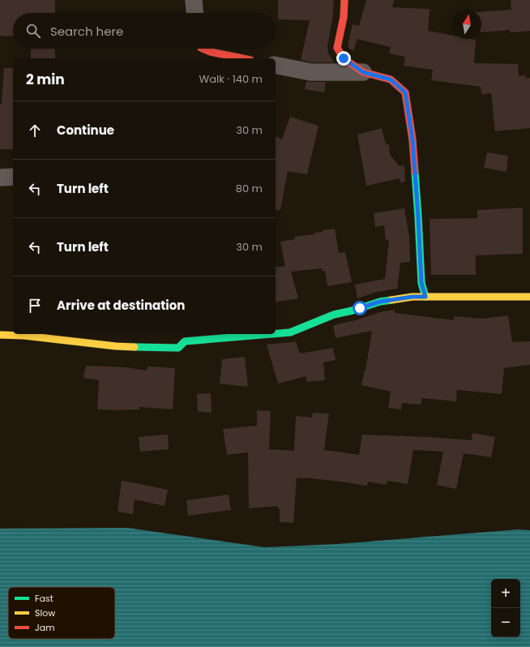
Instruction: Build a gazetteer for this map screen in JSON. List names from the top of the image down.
{
  "legend": ["Fast", "Slow", "Jam"],
  "north": "top",
  "page": {
    "search": "Search here",
    "heading": ["2 min", "Walk · 140 m"],
    "list": [
      ["Continue", "30 m"],
      ["Turn left", "80 m"],
      ["Turn left", "30 m"],
      "Arrive at destination"
    ],
    "map_buttons": ["+", "−"]
  }
}
